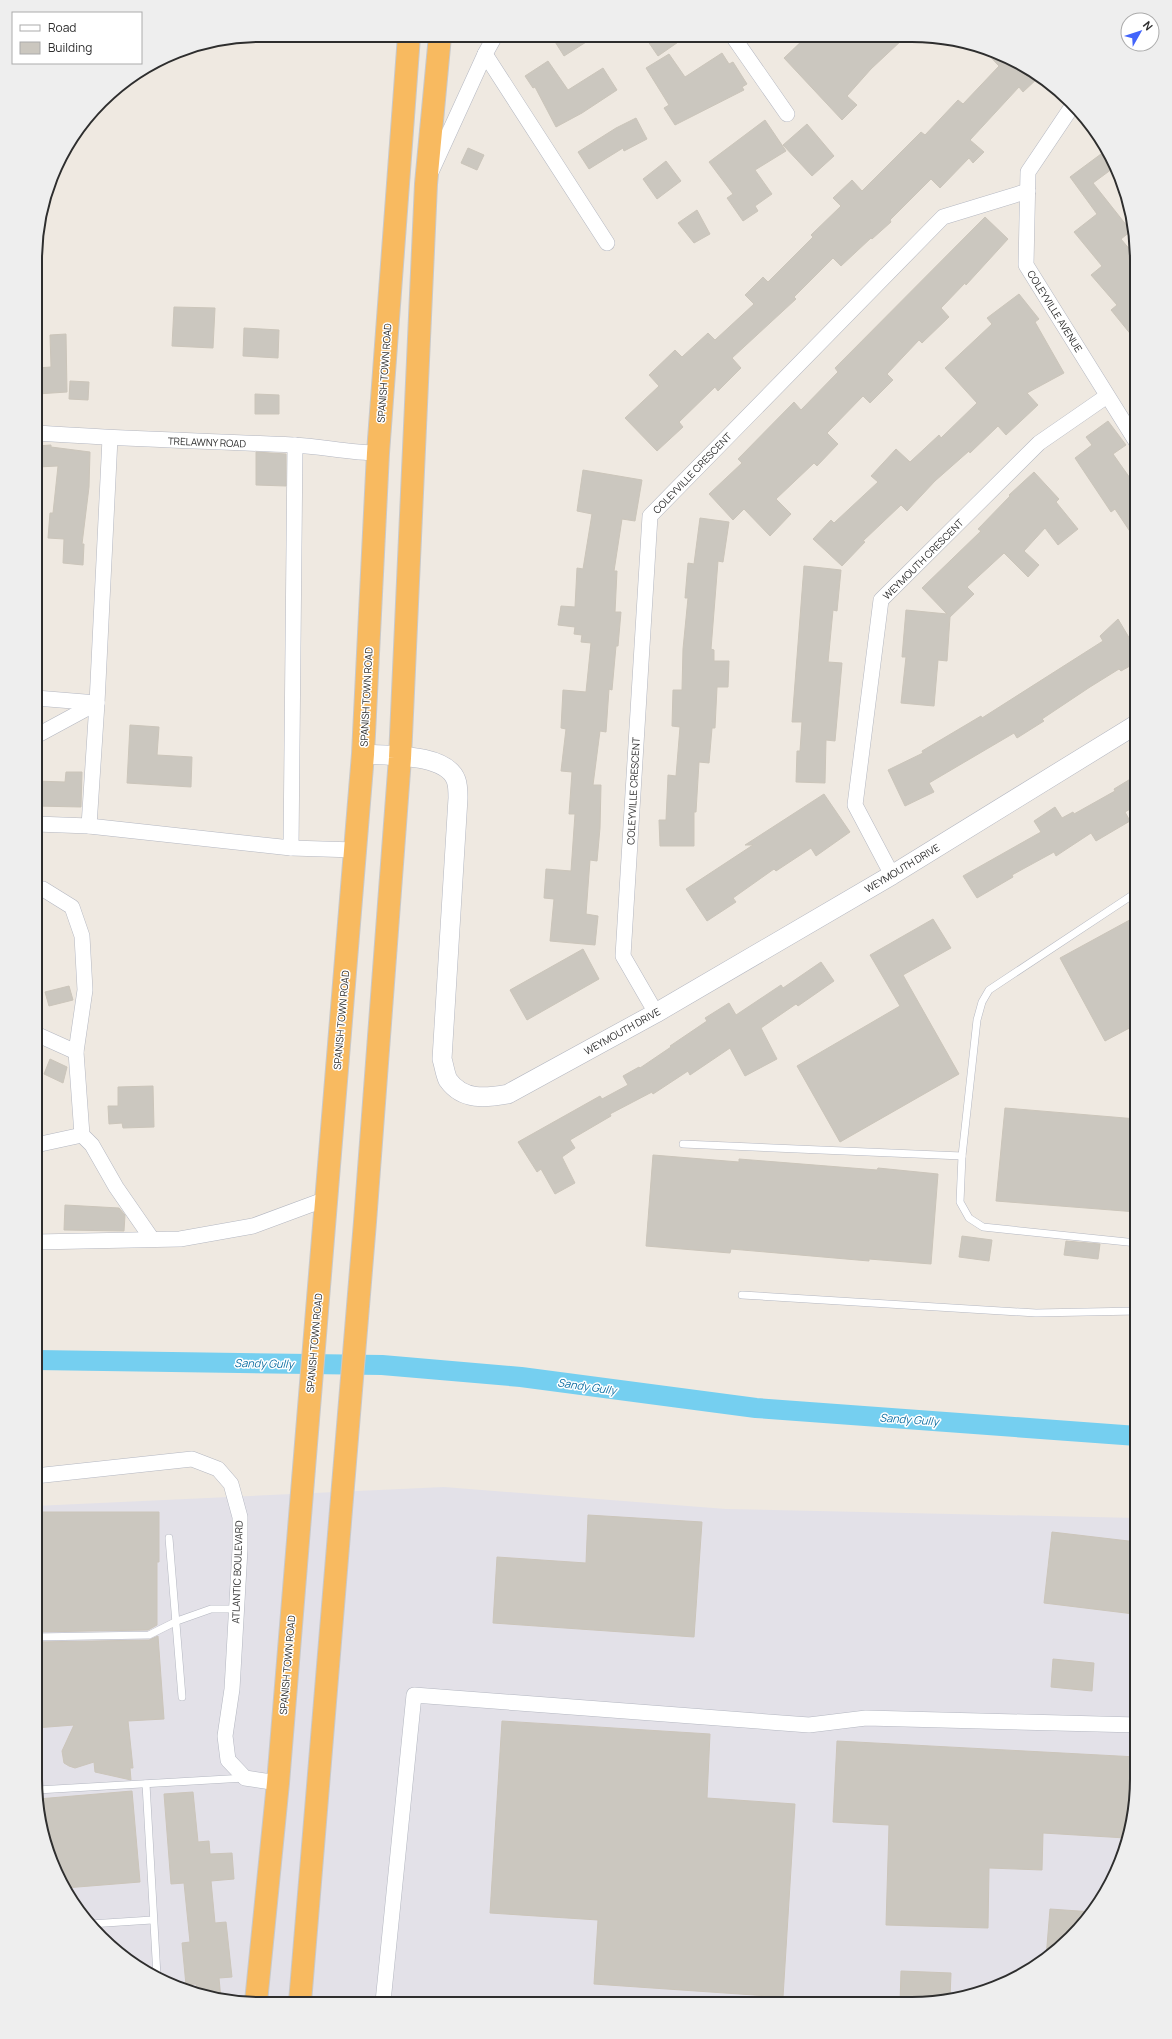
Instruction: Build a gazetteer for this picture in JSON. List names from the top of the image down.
{
  "streets": {
    "highway": ["SPANISH TOWN ROAD"],
    "street": [
      "COLEYVILLE AVENUE",
      "TRELAWNY ROAD",
      "COLEYVILLE CRESCENT",
      "WEYMOUTH CRESCENT",
      "WEYMOUTH DRIVE",
      "ATLANTIC BOULEVARD"
    ]
  },
  "crossings": [
    ["COLEYVILLE AVENUE", "COLEYVILLE CRESCENT"],
    ["COLEYVILLE AVENUE", "WEYMOUTH CRESCENT"],
    ["SPANISH TOWN ROAD", "TRELAWNY ROAD"],
    ["SPANISH TOWN ROAD", "WEYMOUTH DRIVE"],
    ["COLEYVILLE CRESCENT", "WEYMOUTH DRIVE"],
    ["WEYMOUTH CRESCENT", "WEYMOUTH DRIVE"]
  ],
  "water": ["Sandy Gully"],
  "legend": ["Road", "Building"],
  "north": "top right"
}
